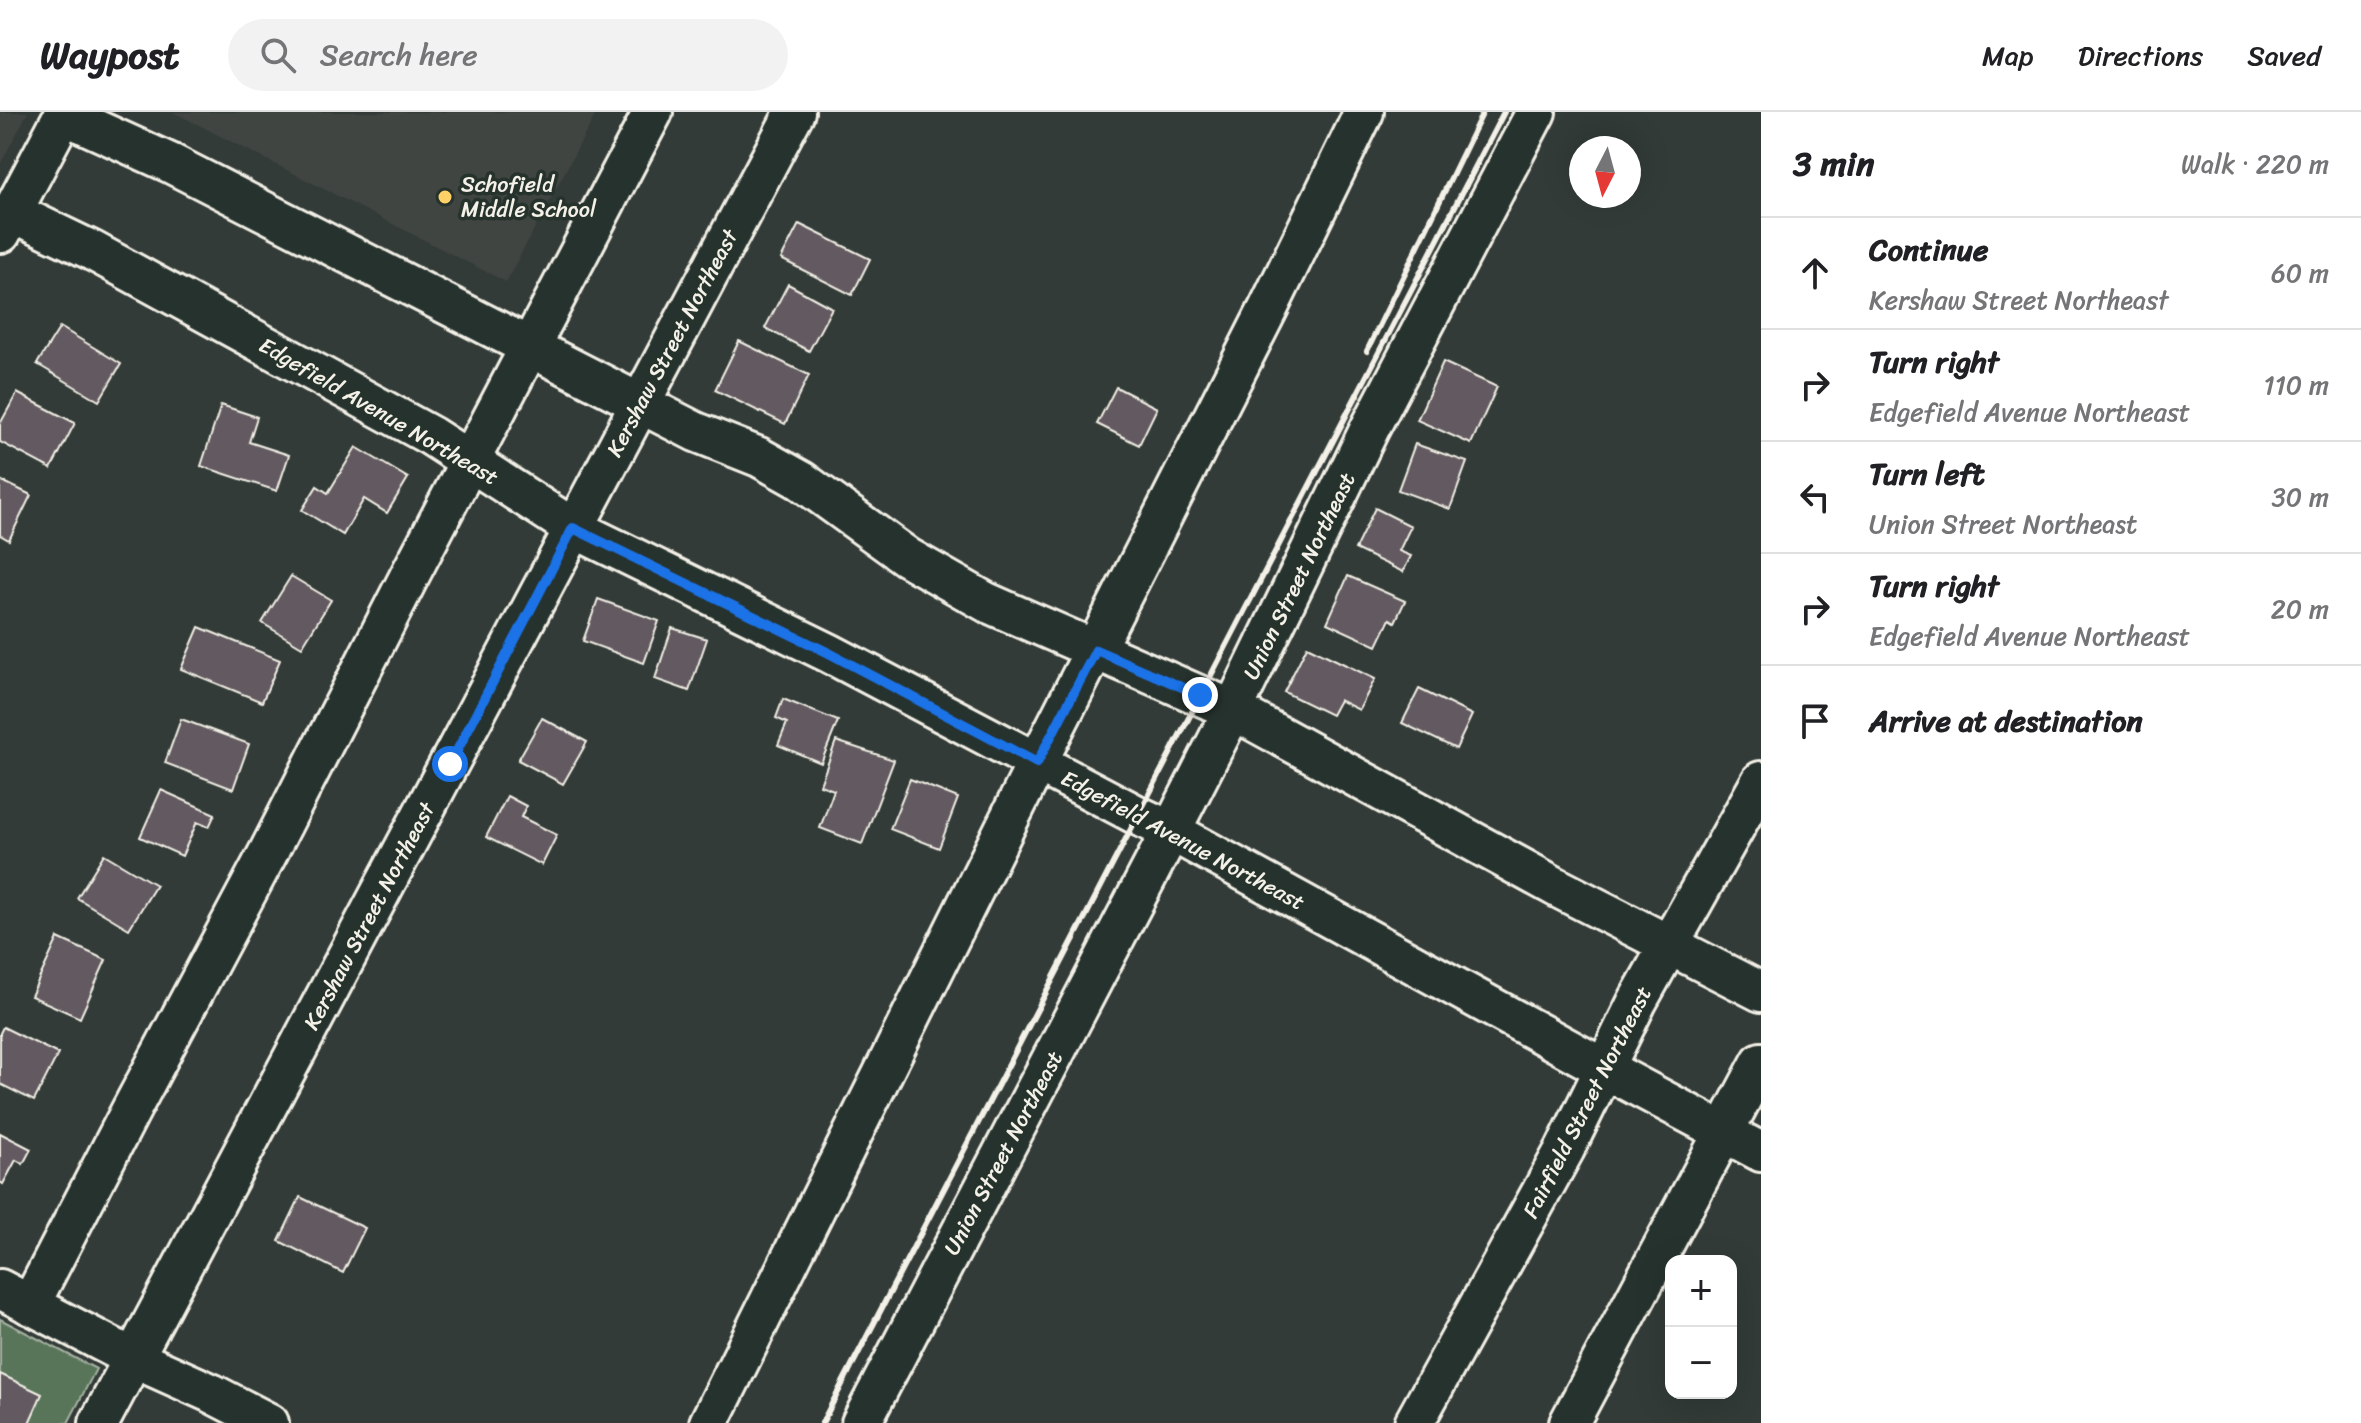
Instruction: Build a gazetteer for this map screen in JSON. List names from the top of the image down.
{
  "streets": {
    "street": [
      "Kershaw Street Northeast",
      "Edgefield Avenue Northeast",
      "Union Street Northeast",
      "Fairfield Street Northeast"
    ]
  },
  "crossings": [
    ["Kershaw Street Northeast", "Edgefield Avenue Northeast"],
    ["Edgefield Avenue Northeast", "Union Street Northeast"],
    ["Edgefield Avenue Northeast", "Fairfield Street Northeast"]
  ],
  "places": ["Schofield Middle School"],
  "north": "bottom",
  "page": {
    "header": "Waypost",
    "search": "Search here",
    "nav": ["Map", "Directions", "Saved"],
    "heading": ["3 min", "Walk · 220 m"],
    "list": [
      ["Continue", "Kershaw Street Northeast", "60 m"],
      ["Turn right", "Edgefield Avenue Northeast", "110 m"],
      ["Turn left", "Union Street Northeast", "30 m"],
      ["Turn right", "Edgefield Avenue Northeast", "20 m"],
      "Arrive at destination"
    ],
    "map_buttons": ["+", "−"]
  }
}
